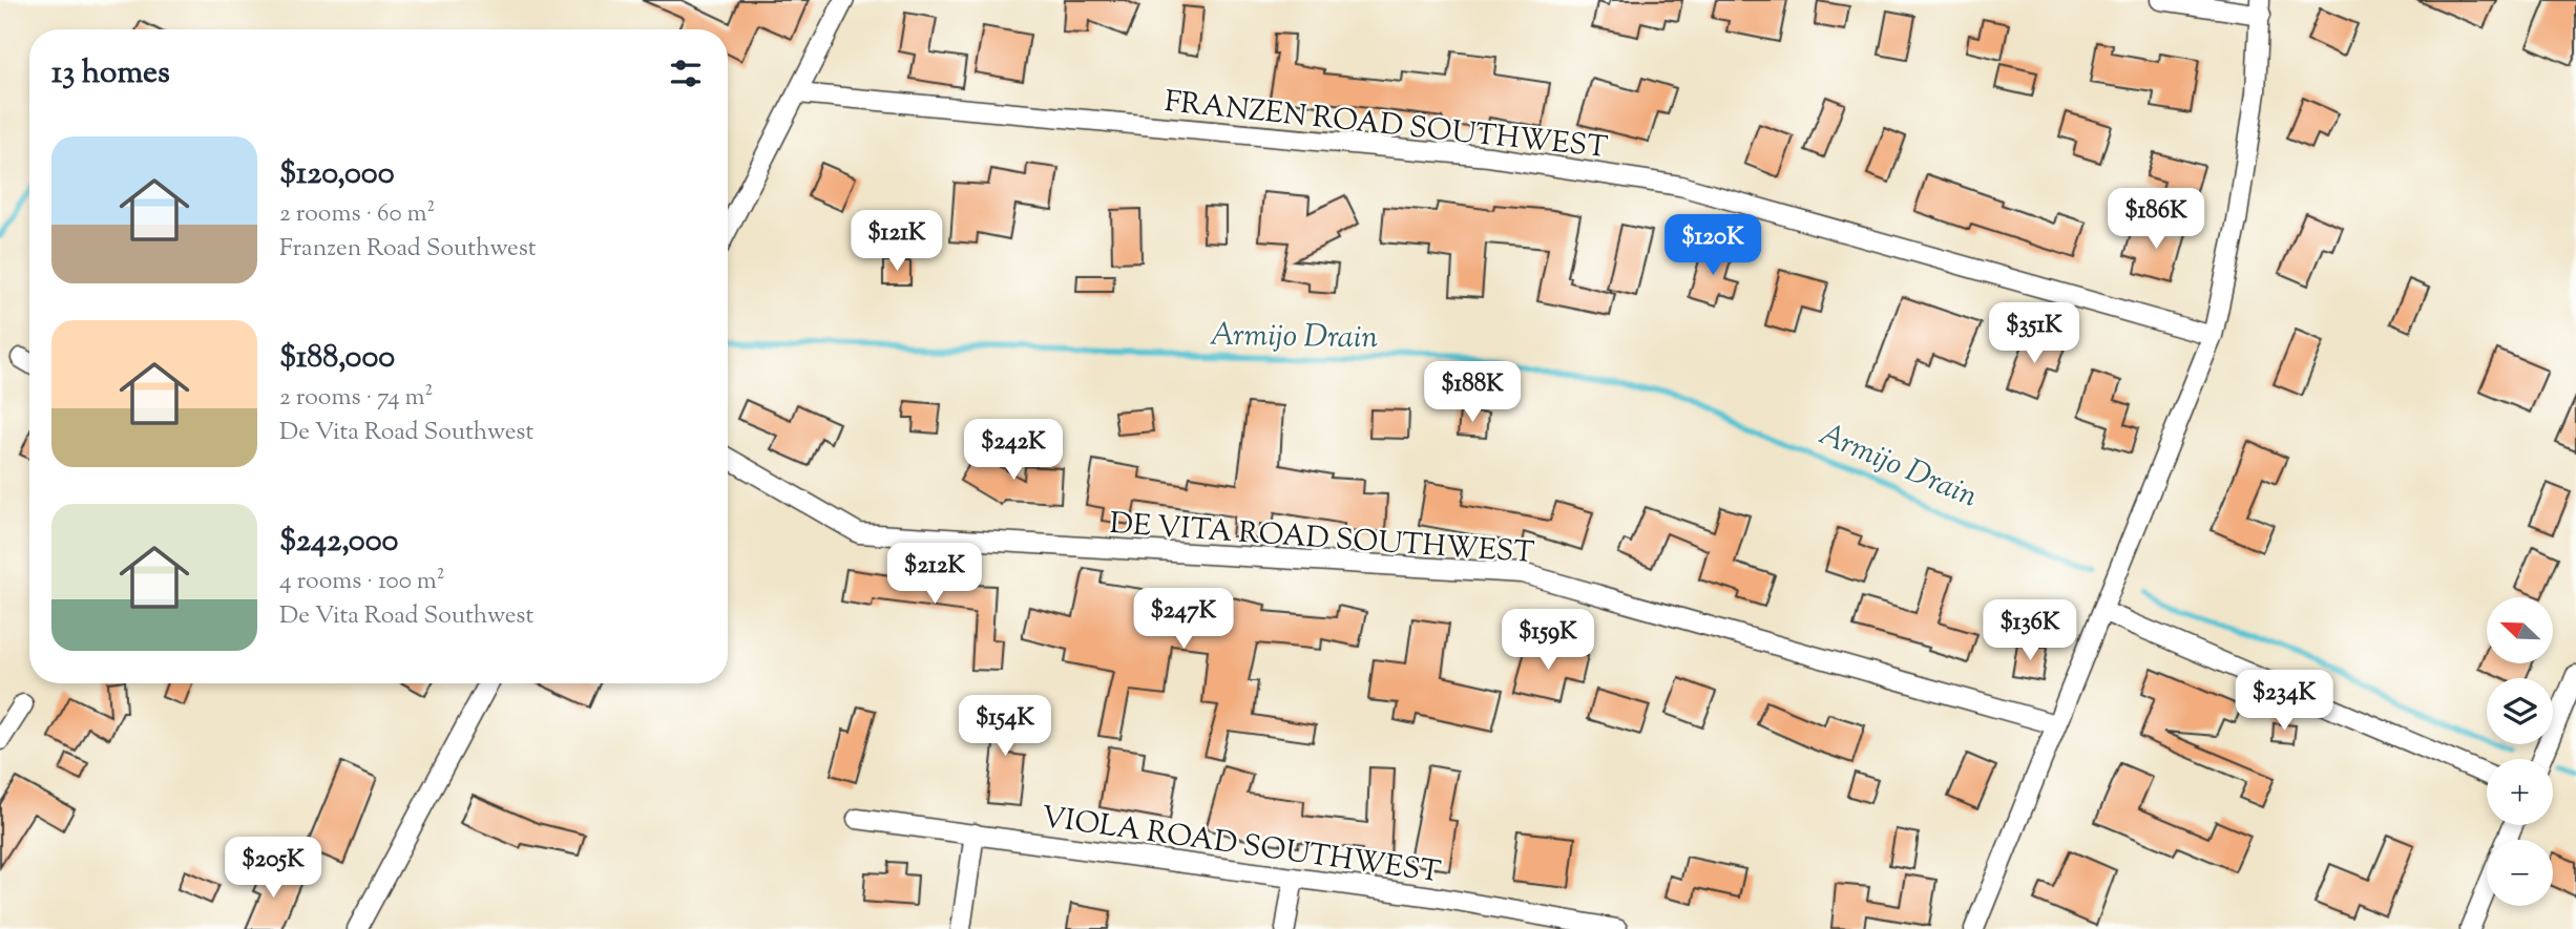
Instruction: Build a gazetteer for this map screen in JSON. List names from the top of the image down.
{
  "streets": {
    "street": ["FRANZEN ROAD SOUTHWEST", "DE VITA ROAD SOUTHWEST", "VIOLA ROAD SOUTHWEST"]
  },
  "water": ["Armijo Drain"],
  "north": "top left",
  "page": {
    "heading": "13 homes",
    "list": [
      {
        "name": "$120,000",
        "note": "2 rooms · 60 m² · Franzen Road Southwest"
      },
      {
        "name": "$188,000",
        "note": "2 rooms · 74 m² · De Vita Road Southwest"
      },
      {
        "name": "$242,000",
        "note": "4 rooms · 100 m² · De Vita Road Southwest"
      }
    ],
    "price": [
      "$186K",
      "$121K",
      "$120K",
      "$351K",
      "$188K",
      "$242K",
      "$212K",
      "$247K",
      "$136K",
      "$159K",
      "$234K",
      "$154K",
      "$205K"
    ],
    "map_buttons": ["+", "−"]
  }
}
